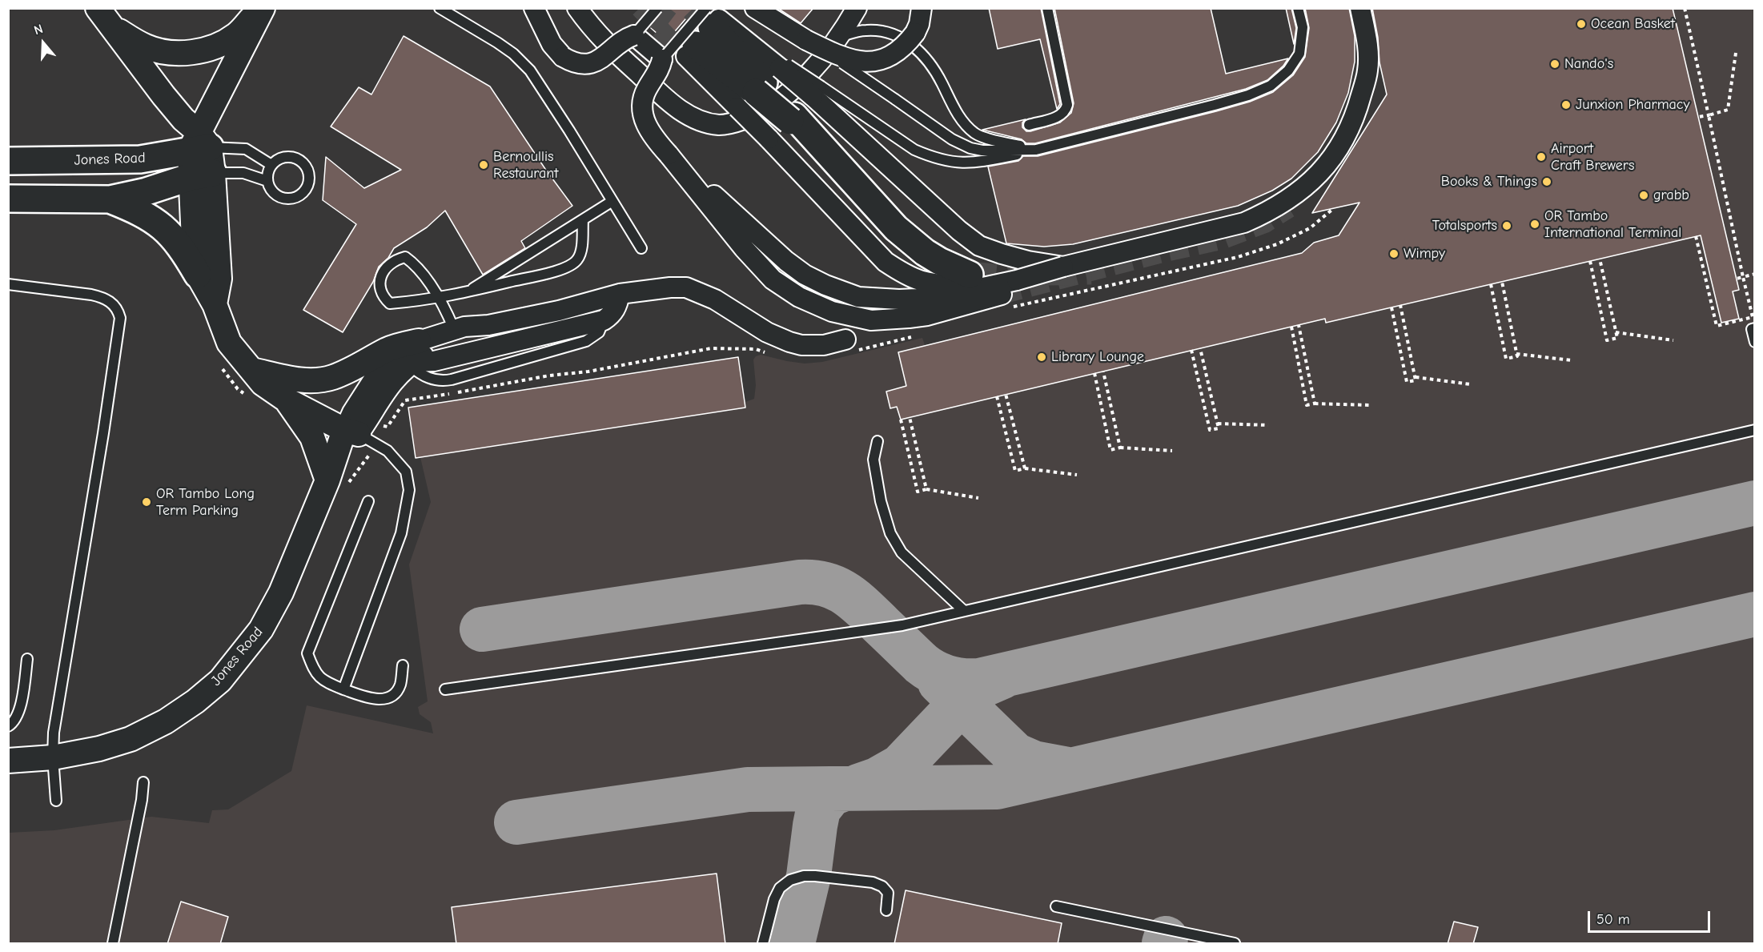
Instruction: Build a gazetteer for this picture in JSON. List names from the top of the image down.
{
  "streets": {
    "main road": ["Jones Road"]
  },
  "places": [
    "Ocean Basket",
    "Nando's",
    "Junxion Pharmacy",
    "Airport Craft Brewers",
    "Bernoullis Restaurant",
    "Books & Things",
    "grabb",
    "OR Tambo International Terminal",
    "Totalsports",
    "Wimpy",
    "Library Lounge",
    "OR Tambo Long Term Parking"
  ],
  "scale_bar": "50 m",
  "north": "top"
}
